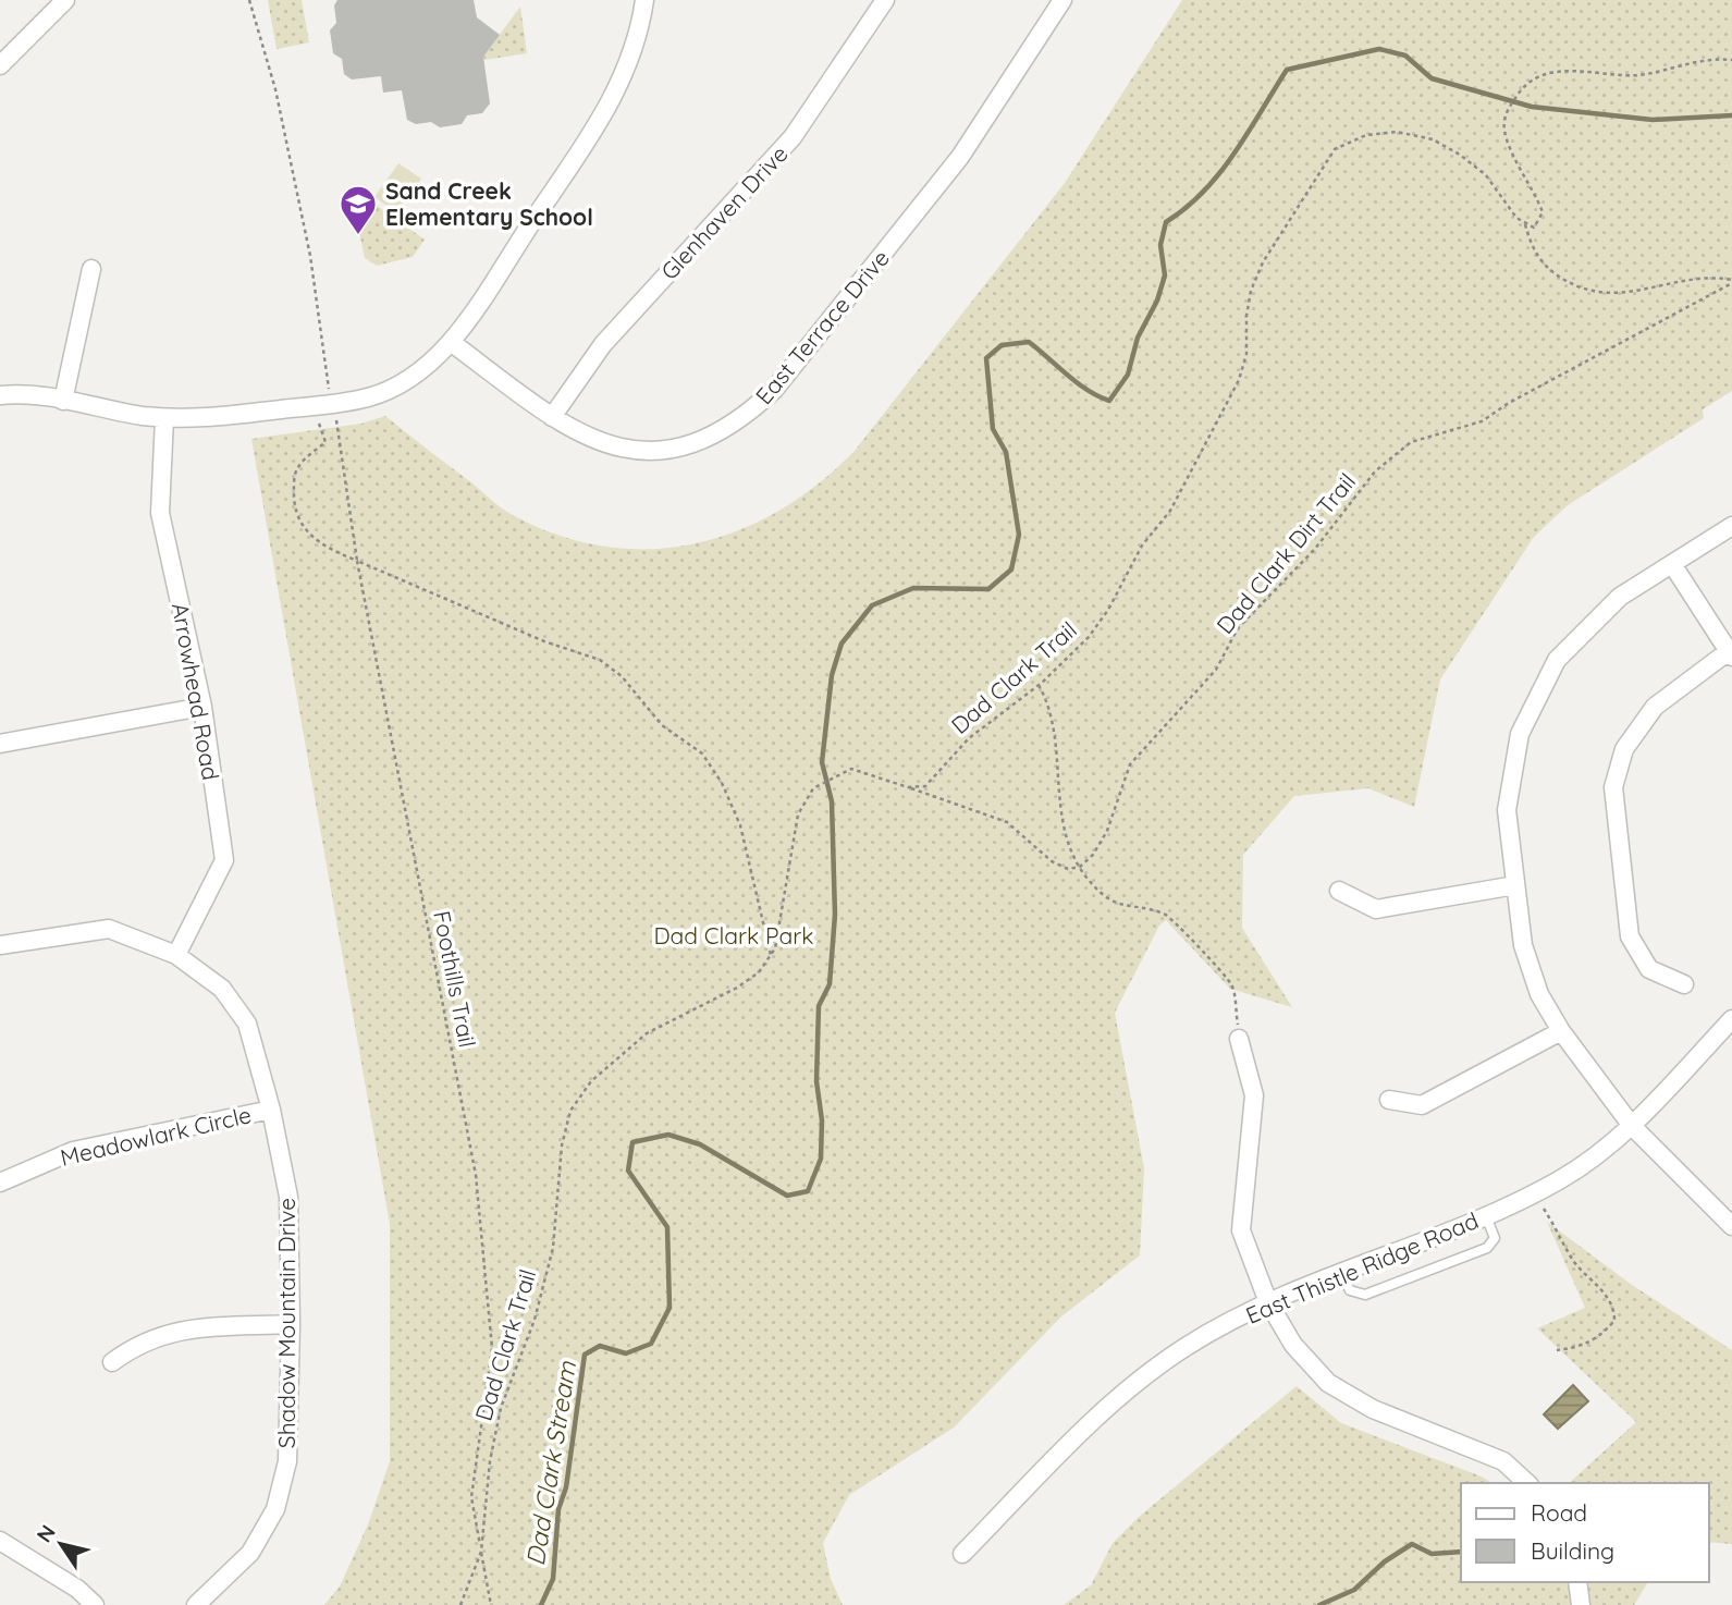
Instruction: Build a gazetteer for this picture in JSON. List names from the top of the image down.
{
  "streets": {
    "street": [
      "Glenhaven Drive",
      "East Terrace Drive",
      "Arrowhead Road",
      "Meadowlark Circle",
      "East Thistle Ridge Road",
      "Shadow Mountain Drive"
    ],
    "path": ["Dad Clark Dirt Trail", "Dad Clark Trail", "Foothills Trail"]
  },
  "crossings": [
    ["Glenhaven Drive", "East Terrace Drive"],
    ["Dad Clark Trail", "Foothills Trail"],
    ["Arrowhead Road", "Shadow Mountain Drive"],
    ["Meadowlark Circle", "Shadow Mountain Drive"]
  ],
  "water": ["Dad Clark Stream"],
  "parks": ["Dad Clark Park"],
  "places": {
    "school or university": ["Sand Creek Elementary School"]
  },
  "legend": ["Road", "Building"],
  "north": "top left"
}
